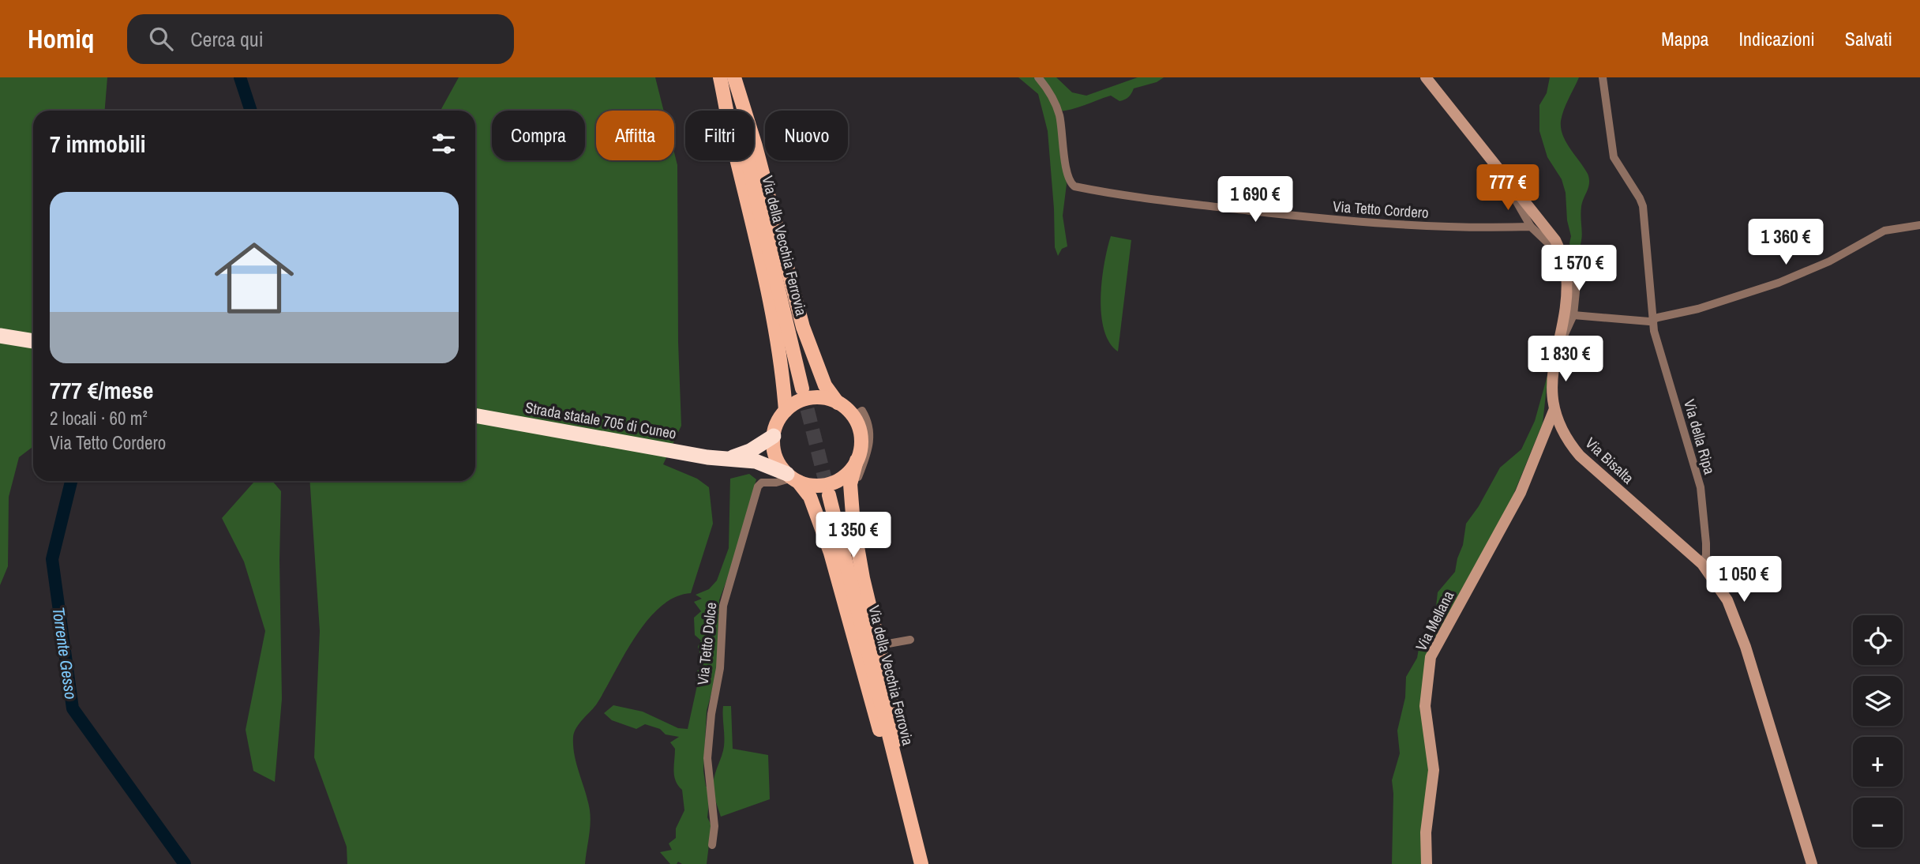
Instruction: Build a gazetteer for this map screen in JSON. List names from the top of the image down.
{
  "streets": {
    "highway": ["Strada statale 705 di Cuneo"],
    "main road": ["Via della Vecchia Ferrovia"],
    "street": [
      "Via Tetto Cordero",
      "Via della Ripa",
      "Via Bisalta",
      "Via Mellana",
      "Via Tetto Dolce"
    ]
  },
  "crossings": [
    ["Strada statale 705 di Cuneo", "Via Tetto Dolce"],
    ["Via della Ripa", "Via Bisalta"],
    ["Via Bisalta", "Via Mellana"]
  ],
  "water": ["Torrente Gesso"],
  "page": {
    "header": "Homiq",
    "search": "Cerca qui",
    "nav": ["Mappa", "Indicazioni", "Salvati"],
    "chip": [
      "Compra",
      "Affitta",
      "Filtri",
      "Nuovo"
    ],
    "heading": "7 immobili",
    "price": [
      "777 €",
      "1 690 €",
      "1 360 €",
      "1 570 €",
      "1 830 €",
      "1 350 €",
      "1 050 €"
    ],
    "list": [
      {
        "name": "777 €/mese",
        "note": "2 locali · 60 m² · Via Tetto Cordero"
      }
    ],
    "map_buttons": ["+", "−"]
  }
}
